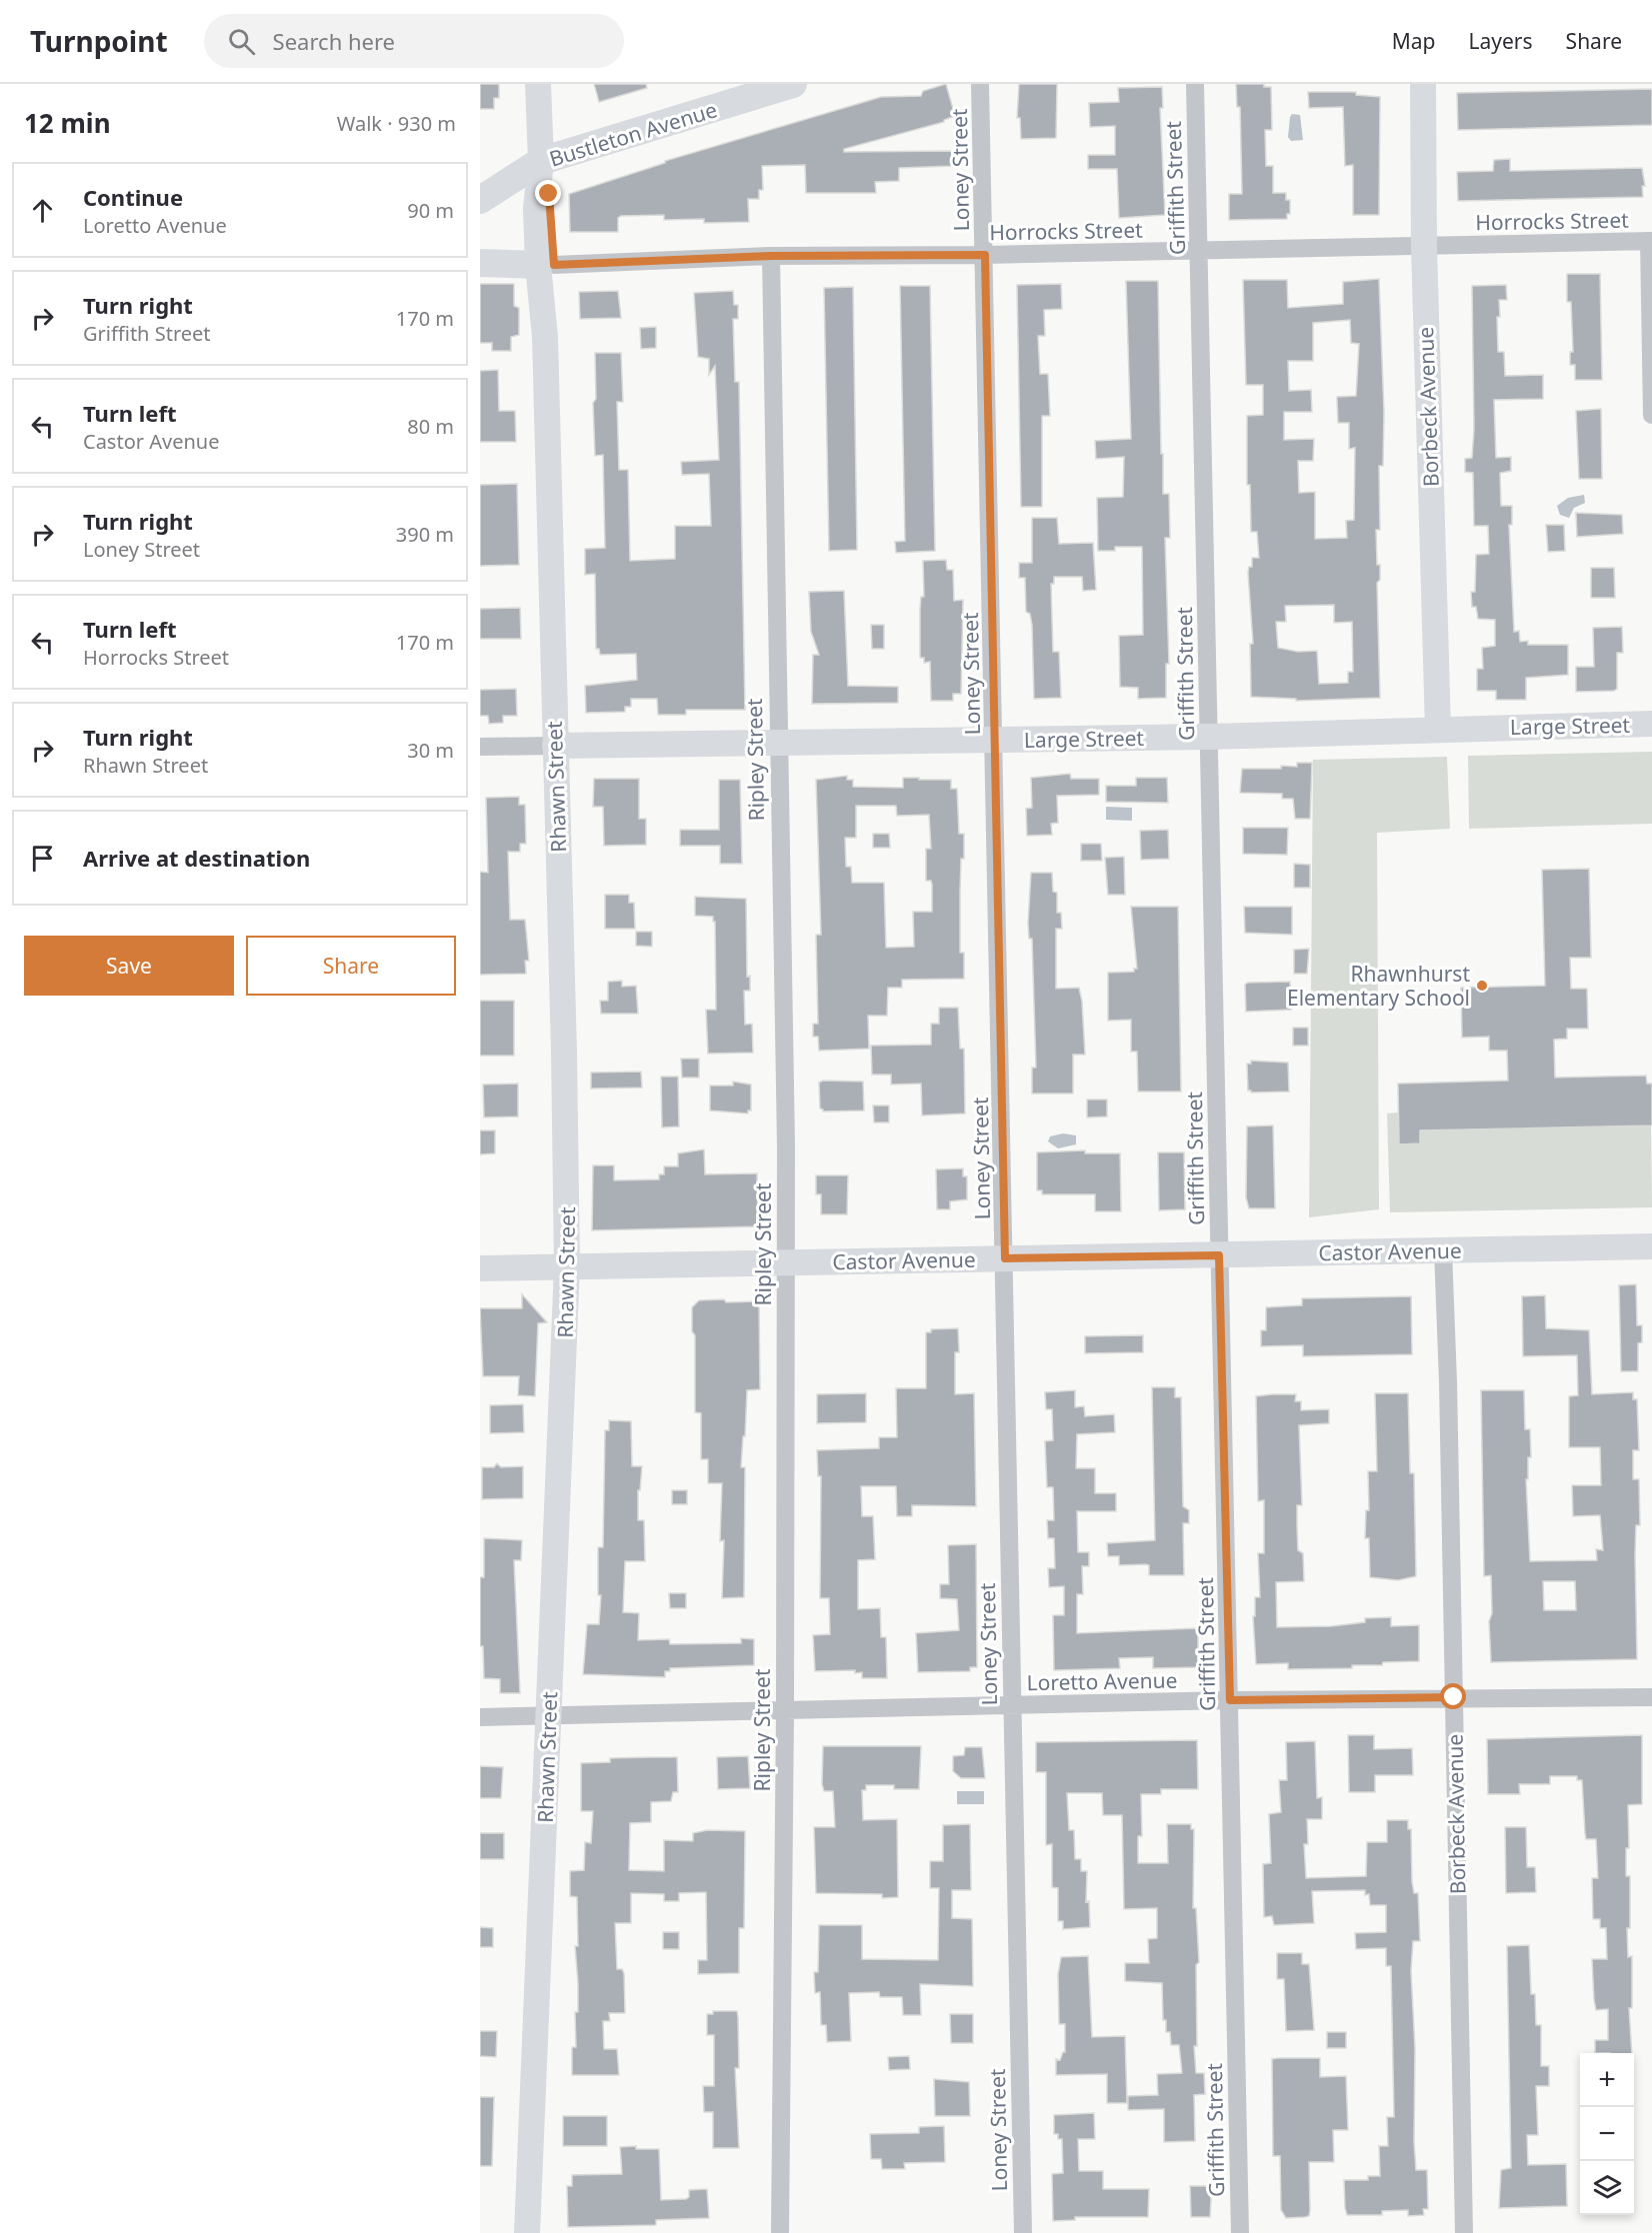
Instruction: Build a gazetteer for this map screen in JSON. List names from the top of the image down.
{
  "streets": {
    "main road": [
      "Bustleton Avenue",
      "Borbeck Avenue",
      "Large Street",
      "Rhawn Street",
      "Castor Avenue"
    ],
    "street": [
      "Loney Street",
      "Griffith Street",
      "Horrocks Street",
      "Ripley Street",
      "Loretto Avenue"
    ]
  },
  "crossings": [
    ["Bustleton Avenue", "Rhawn Street"],
    ["Loney Street", "Horrocks Street"],
    ["Loney Street", "Large Street"],
    ["Loney Street", "Castor Avenue"],
    ["Loney Street", "Loretto Avenue"],
    ["Griffith Street", "Horrocks Street"],
    ["Griffith Street", "Large Street"],
    ["Griffith Street", "Castor Avenue"],
    ["Griffith Street", "Loretto Avenue"],
    ["Horrocks Street", "Borbeck Avenue"],
    ["Horrocks Street", "Ripley Street"],
    ["Horrocks Street", "Rhawn Street"],
    ["Borbeck Avenue", "Large Street"],
    ["Borbeck Avenue", "Castor Avenue"],
    ["Borbeck Avenue", "Loretto Avenue"],
    ["Large Street", "Ripley Street"],
    ["Large Street", "Rhawn Street"],
    ["Ripley Street", "Castor Avenue"],
    ["Ripley Street", "Loretto Avenue"],
    ["Rhawn Street", "Castor Avenue"],
    ["Rhawn Street", "Loretto Avenue"]
  ],
  "places": ["Rhawnhurst Elementary School"],
  "page": {
    "header": "Turnpoint",
    "search": "Search here",
    "nav": ["Map", "Layers", "Share"],
    "heading": ["12 min", "Walk · 930 m"],
    "list": [
      ["Continue", "Loretto Avenue", "90 m"],
      ["Turn right", "Griffith Street", "170 m"],
      ["Turn left", "Castor Avenue", "80 m"],
      ["Turn right", "Loney Street", "390 m"],
      ["Turn left", "Horrocks Street", "170 m"],
      ["Turn right", "Rhawn Street", "30 m"],
      "Arrive at destination"
    ],
    "buttons": ["Save", "Share"],
    "map_buttons": ["+", "−"]
  }
}
